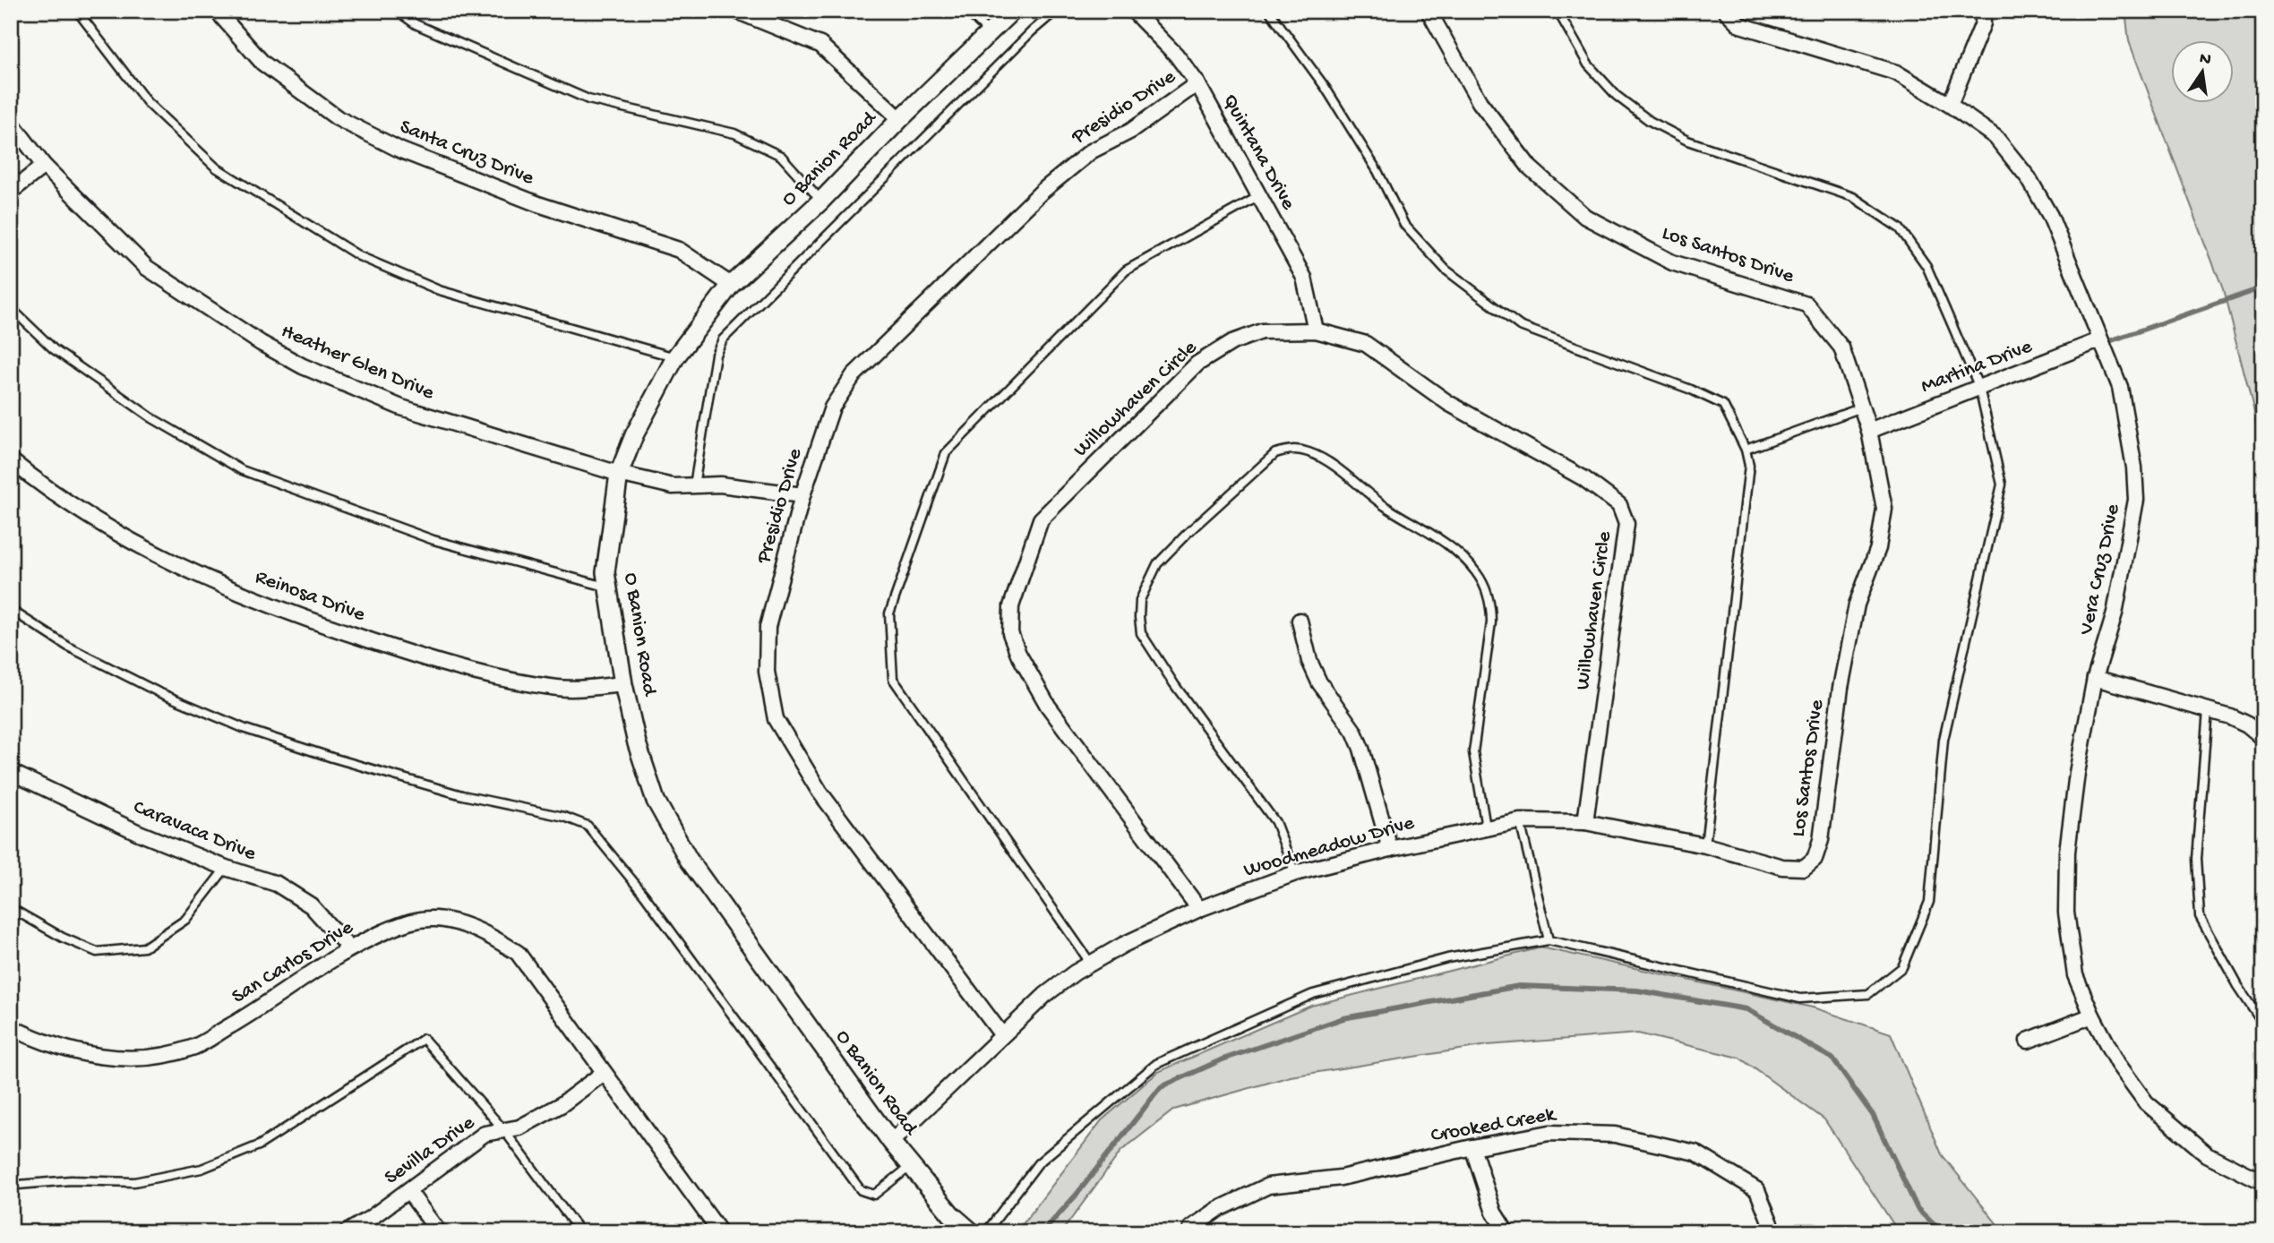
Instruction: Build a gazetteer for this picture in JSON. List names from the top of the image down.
{
  "streets": {
    "street": [
      "Presidio Drive",
      "Quintana Drive",
      "Santa Cruz Drive",
      "O Banion Road",
      "Los Santos Drive",
      "Heather Glen Drive",
      "Martina Drive",
      "Willowhaven Circle",
      "Vera Cruz Drive",
      "Reinosa Drive",
      "Caravaca Drive",
      "Woodmeadow Drive",
      "San Carlos Drive",
      "Crooked Creek",
      "Sevilla Drive"
    ]
  },
  "crossings": [
    ["Presidio Drive", "Quintana Drive"],
    ["Presidio Drive", "Heather Glen Drive"],
    ["Presidio Drive", "Woodmeadow Drive"],
    ["Quintana Drive", "Willowhaven Circle"],
    ["Santa Cruz Drive", "O Banion Road"],
    ["O Banion Road", "Heather Glen Drive"],
    ["O Banion Road", "Reinosa Drive"],
    ["O Banion Road", "Woodmeadow Drive"],
    ["Los Santos Drive", "Martina Drive"],
    ["Los Santos Drive", "Woodmeadow Drive"],
    ["Martina Drive", "Vera Cruz Drive"],
    ["Willowhaven Circle", "Woodmeadow Drive"],
    ["Caravaca Drive", "San Carlos Drive"],
    ["San Carlos Drive", "Sevilla Drive"]
  ],
  "north": "top"
}
